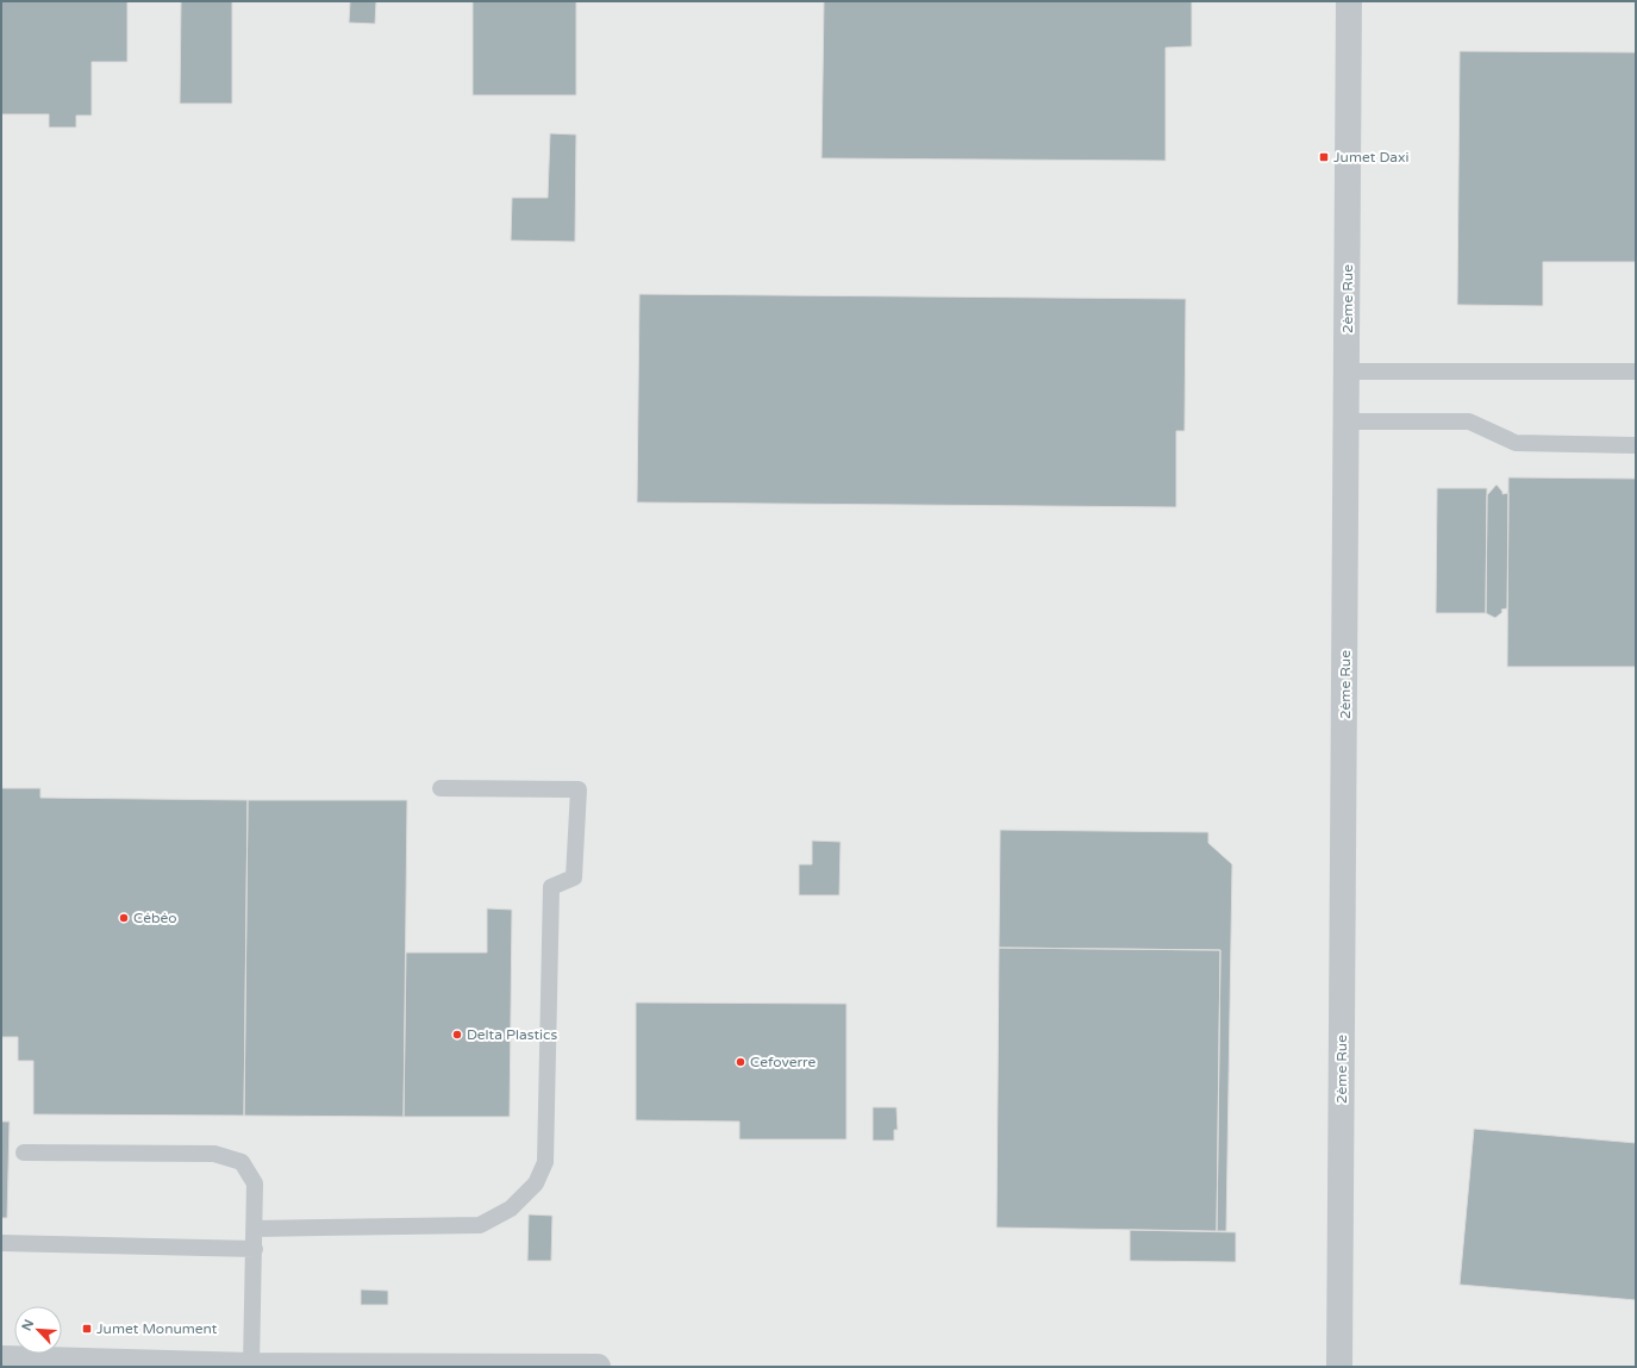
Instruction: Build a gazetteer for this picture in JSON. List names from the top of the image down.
{
  "streets": {
    "street": ["2ème Rue"]
  },
  "places": {
    "transit": ["Jumet Daxi", "Jumet Monument"],
    "other": ["Cébéo", "Delta Plastics", "Cefoverre"]
  },
  "north": "top left"
}
